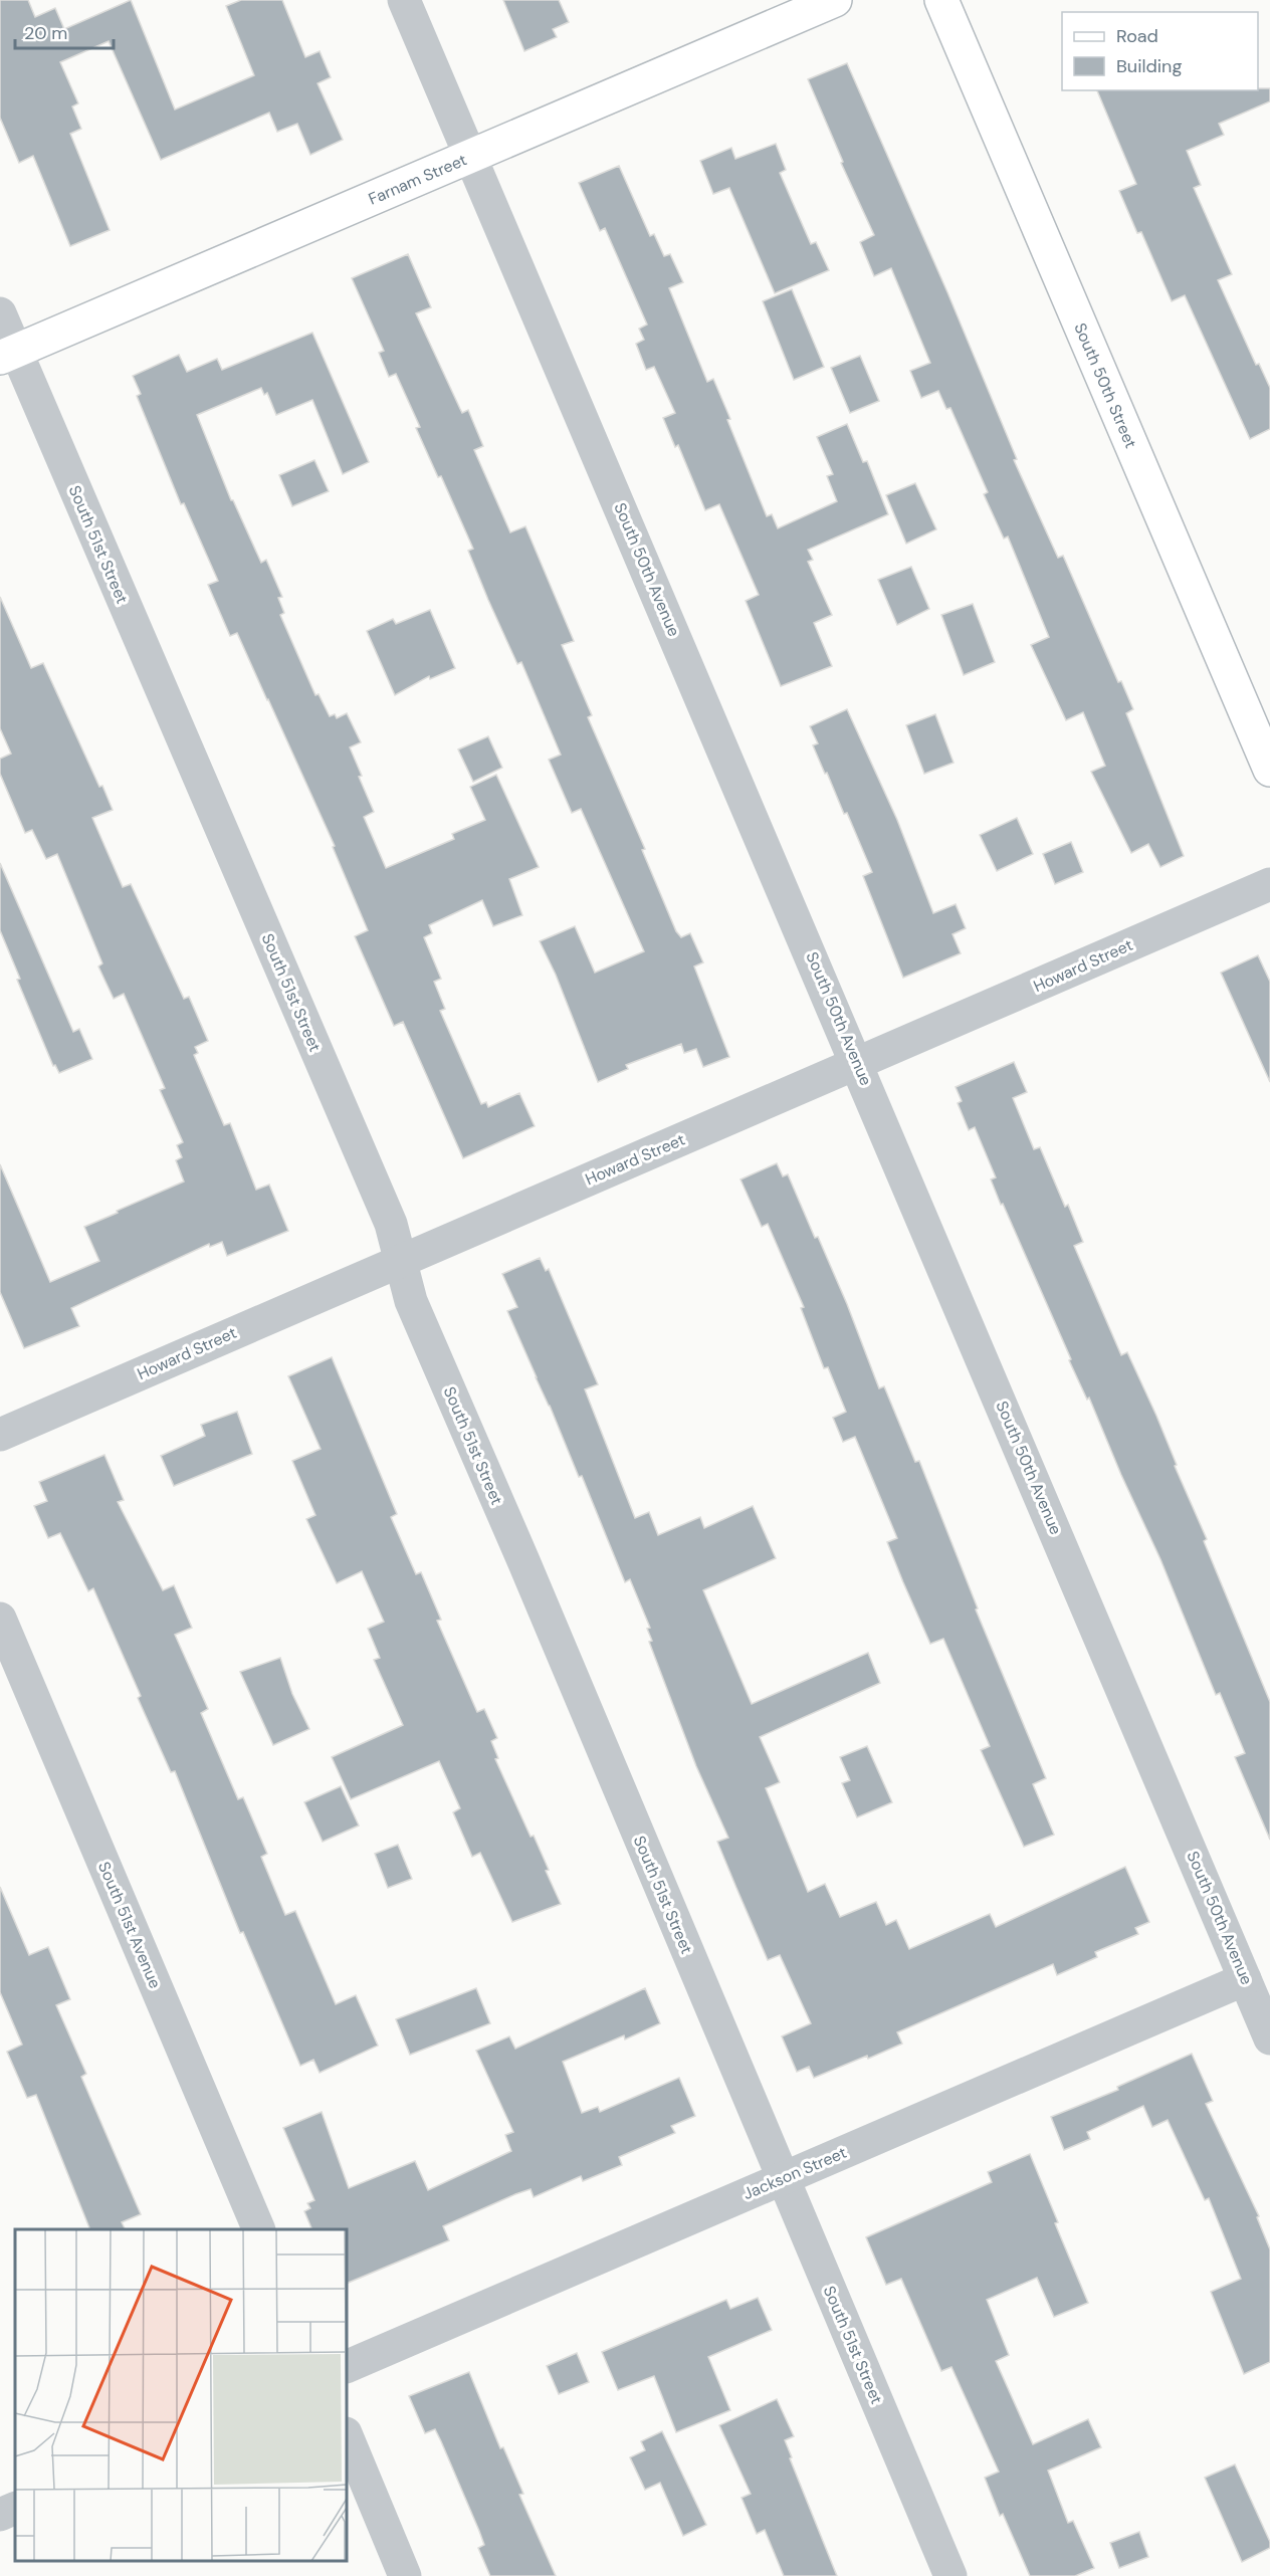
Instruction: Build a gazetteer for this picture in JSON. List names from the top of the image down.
{
  "streets": {
    "main road": ["Farnam Street", "South 50th Street"],
    "street": [
      "South 51st Street",
      "South 50th Avenue",
      "Howard Street",
      "South 51st Avenue",
      "Jackson Street"
    ]
  },
  "crossings": [
    ["Farnam Street", "South 51st Street"],
    ["Farnam Street", "South 50th Avenue"],
    ["South 51st Street", "Howard Street"],
    ["South 51st Street", "Jackson Street"],
    ["South 50th Avenue", "Howard Street"],
    ["South 50th Avenue", "Jackson Street"]
  ],
  "legend": ["Road", "Building"],
  "scale_bar": "20 m"
}
